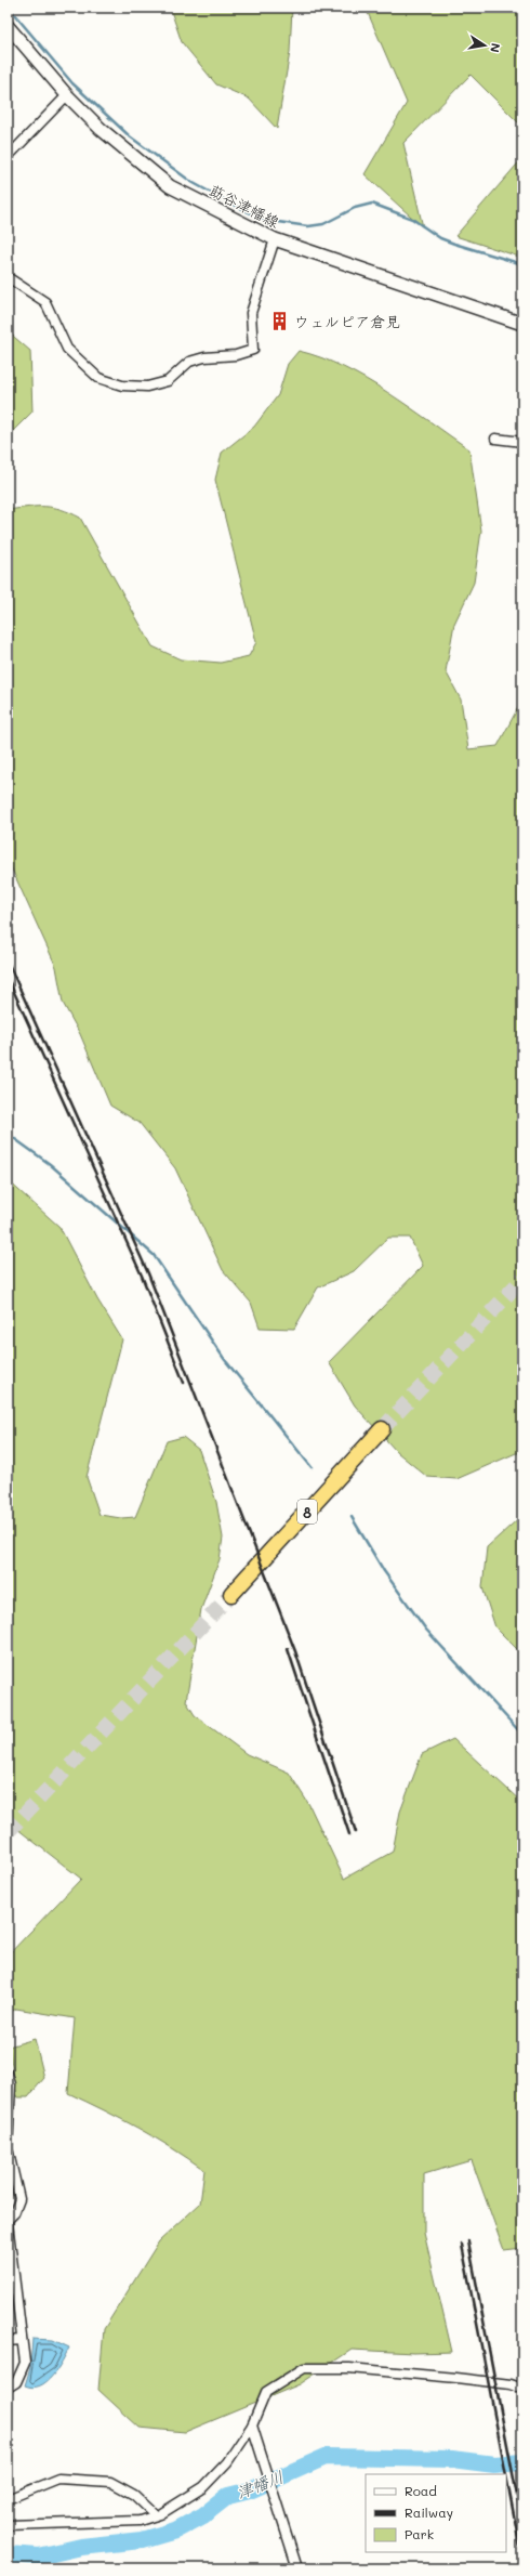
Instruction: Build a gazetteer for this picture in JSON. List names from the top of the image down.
{
  "streets": {
    "highway": ["8"],
    "main road": ["莇谷津幡線"]
  },
  "water": ["津幡川"],
  "places": {
    "building": ["ウェルピア倉見"]
  },
  "legend": ["Road", "Railway", "Park"],
  "north": "right"
}
